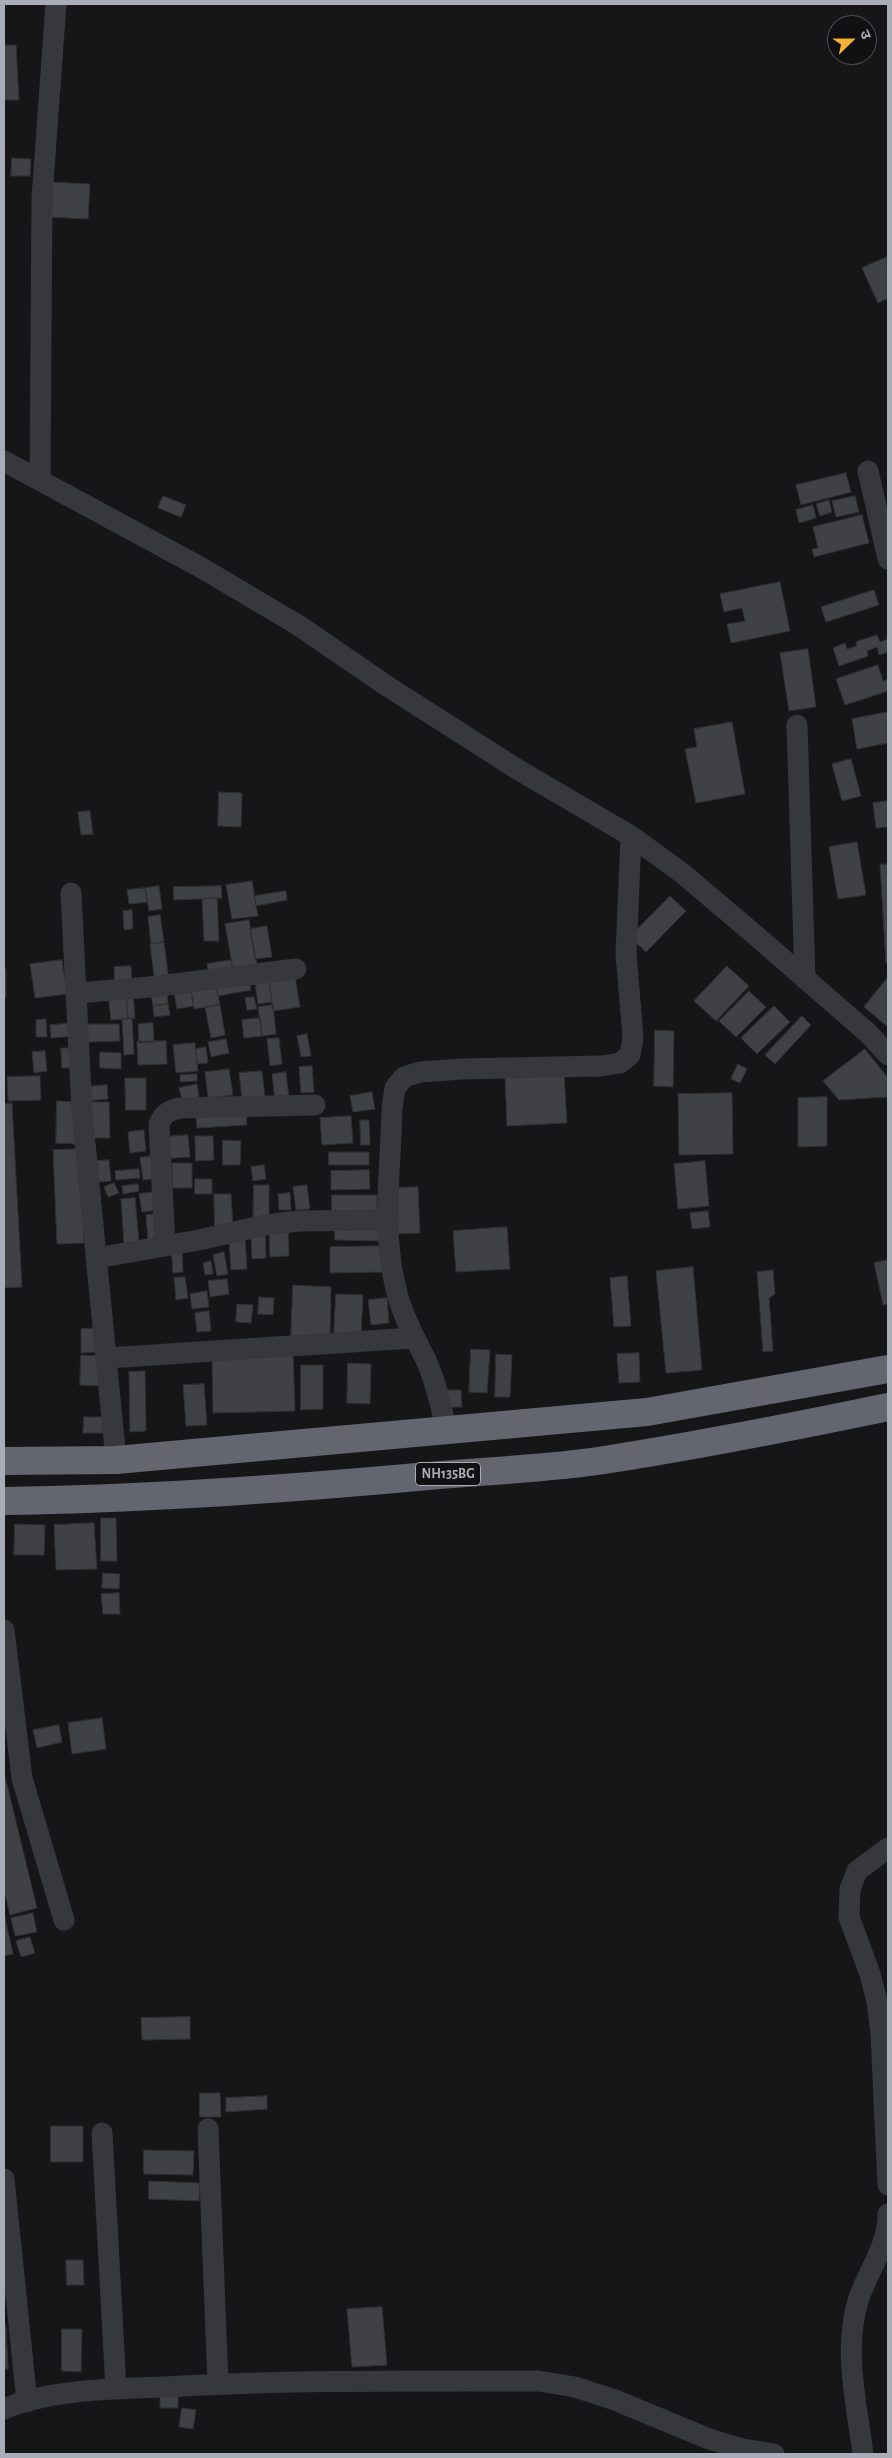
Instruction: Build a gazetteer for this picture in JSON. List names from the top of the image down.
{
  "streets": {
    "highway": ["NH135BG"]
  },
  "north": "right"
}
